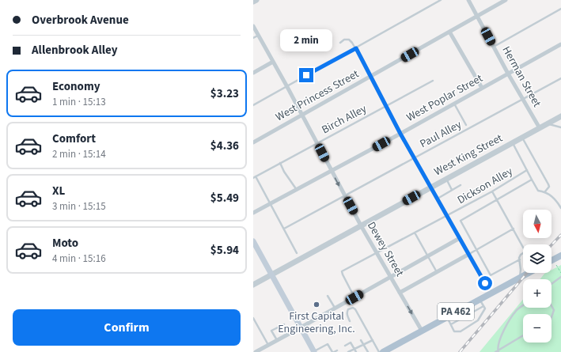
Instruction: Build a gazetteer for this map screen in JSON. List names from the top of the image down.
{
  "streets": {
    "main road": ["PA 462"],
    "street": [
      "Herman Street",
      "West Princess Street",
      "West Poplar Street",
      "West King Street",
      "Dewey Street"
    ],
    "lane": ["Birch Alley", "Paul Alley", "Dickson Alley"]
  },
  "crossings": [
    ["Herman Street", "West Princess Street"],
    ["Herman Street", "West Poplar Street"],
    ["Herman Street", "Paul Alley"],
    ["Herman Street", "West King Street"],
    ["West Princess Street", "Dewey Street"],
    ["West Poplar Street", "Dewey Street"],
    ["Birch Alley", "Dewey Street"],
    ["Paul Alley", "Dewey Street"],
    ["West King Street", "Dewey Street"],
    ["Dickson Alley", "Dewey Street"],
    ["Dewey Street", "PA 462"]
  ],
  "places": ["First Capital Engineering, Inc."],
  "north": "bottom",
  "page": {
    "banner": ["Overbrook Avenue", "Allenbrook Alley"],
    "bubble": "2 min",
    "list": [
      {
        "name": "Economy",
        "note": "1 min · 15:13",
        "value": "$3.23"
      },
      {
        "name": "Comfort",
        "note": "2 min · 15:14",
        "value": "$4.36"
      },
      {
        "name": "XL",
        "note": "3 min · 15:15",
        "value": "$5.49"
      },
      {
        "name": "Moto",
        "note": "4 min · 15:16",
        "value": "$5.94"
      }
    ],
    "map_buttons": ["+", "−"],
    "buttons": "Confirm"
  }
}
